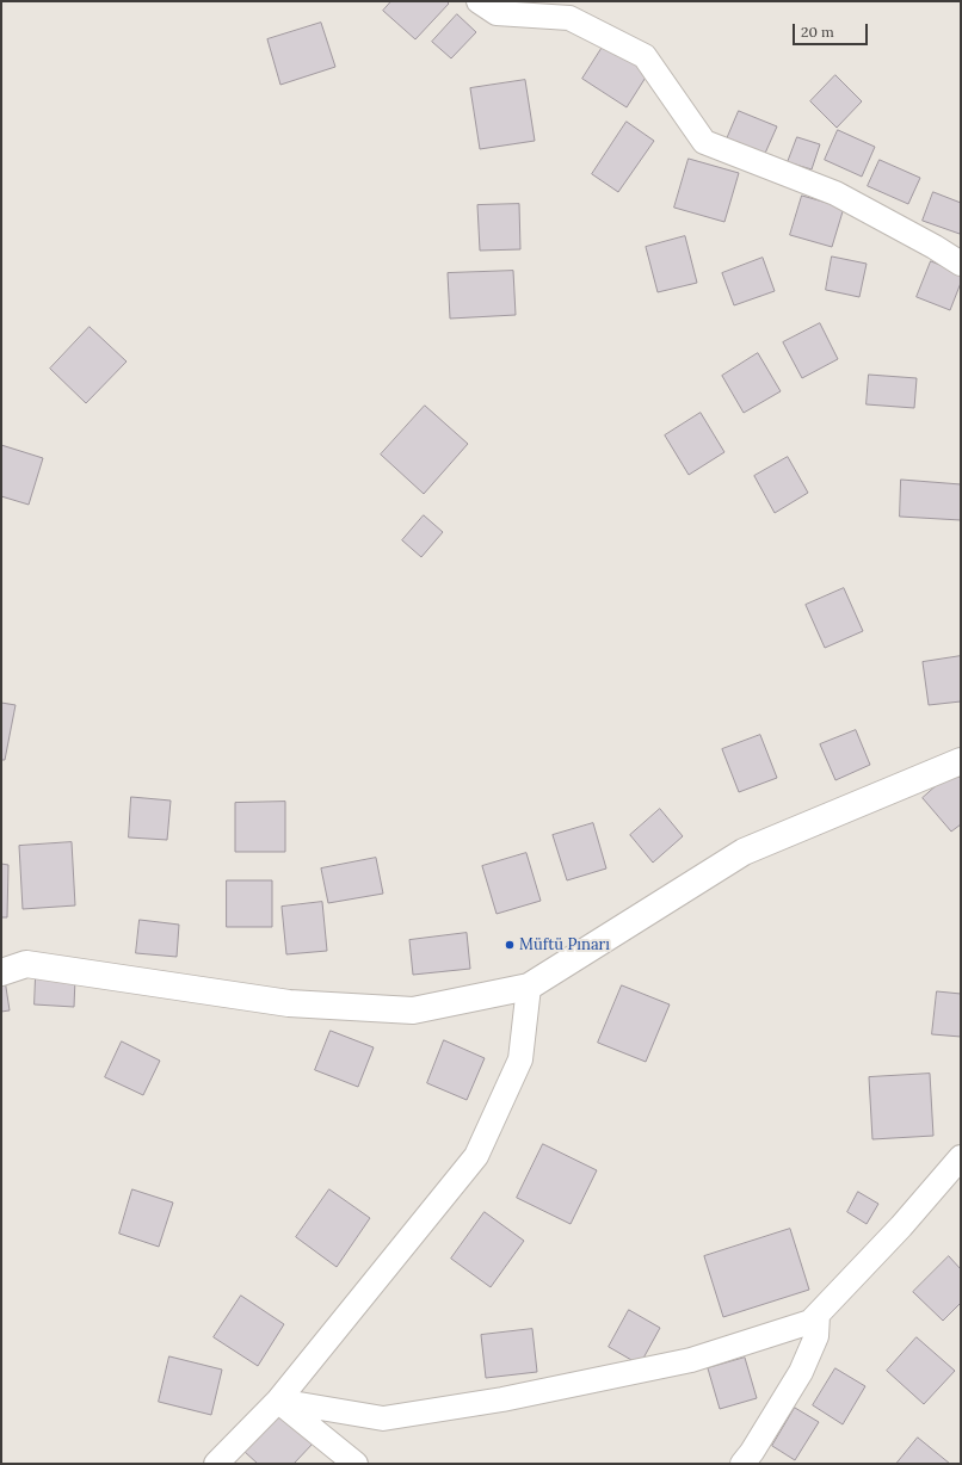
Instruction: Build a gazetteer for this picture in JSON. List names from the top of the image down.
{
  "places": ["Müftü Pınarı"],
  "scale_bar": "20 m"
}
